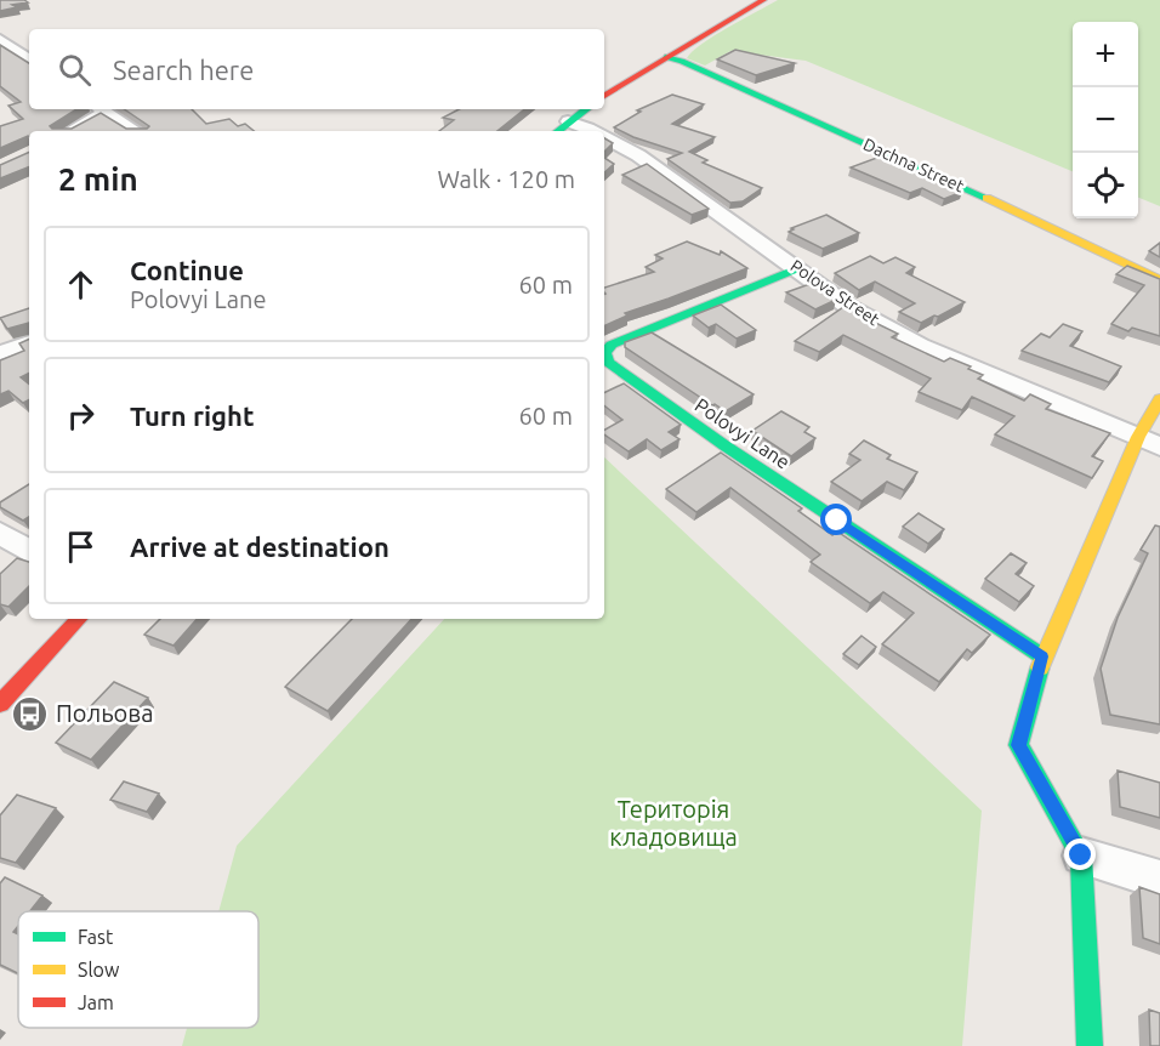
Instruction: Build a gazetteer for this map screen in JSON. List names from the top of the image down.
{
  "streets": {
    "street": ["Dachna Street", "Polova Street", "Polovyi Lane"]
  },
  "crossings": [
    ["Polova Street", "Polovyi Lane"]
  ],
  "parks": ["Територія кладовища"],
  "places": {
    "bus stop": ["Польова"]
  },
  "legend": ["Fast", "Slow", "Jam"],
  "page": {
    "map_buttons": ["+", "−"],
    "search": "Search here",
    "heading": ["2 min", "Walk · 120 m"],
    "list": [
      ["Continue", "Polovyi Lane", "60 m"],
      ["Turn right", "60 m"],
      "Arrive at destination"
    ]
  }
}
